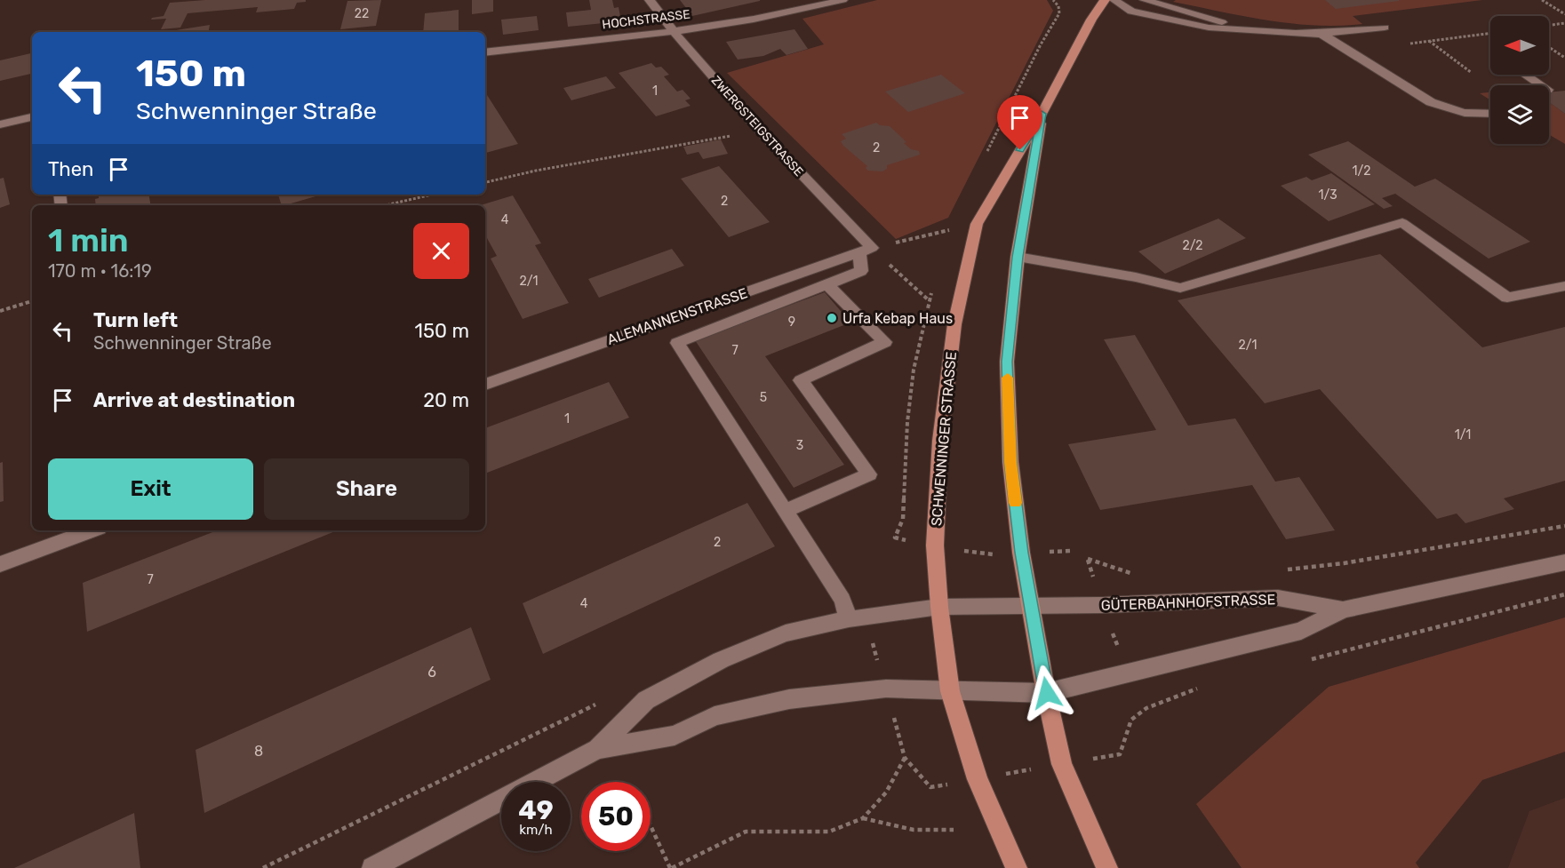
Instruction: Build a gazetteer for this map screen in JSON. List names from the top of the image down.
{
  "streets": {
    "main road": ["SCHWENNINGER STRASSE"],
    "street": [
      "HOCHSTRASSE",
      "ZWERGSTEIGSTRASSE",
      "ALEMANNENSTRASSE",
      "GÜTERBAHNHOFSTRASSE"
    ]
  },
  "crossings": [
    ["HOCHSTRASSE", "ZWERGSTEIGSTRASSE"],
    ["ZWERGSTEIGSTRASSE", "ALEMANNENSTRASSE"],
    ["SCHWENNINGER STRASSE", "GÜTERBAHNHOFSTRASSE"]
  ],
  "places": ["Urfa Kebap Haus"],
  "house_numbers": [
    "22",
    "1",
    "2",
    "1/2",
    "1/3",
    "2",
    "4",
    "2/2",
    "2/1",
    "9",
    "2/1",
    "7",
    "5",
    "1",
    "1/1",
    "3",
    "2",
    "7",
    "4",
    "6",
    "8"
  ],
  "north": "left",
  "page": {
    "turn": ["150 m", "Schwenninger Straße"],
    "then": "Then",
    "heading": ["1 min", "170 m · 16:19"],
    "list": [
      {
        "name": "Turn left",
        "note": "Schwenninger Straße",
        "value": "150 m"
      },
      {
        "name": "Arrive at destination",
        "value": "20 m"
      }
    ],
    "buttons": ["Exit", "Share"],
    "speed": "49 km/h",
    "limit": "50"
  }
}
